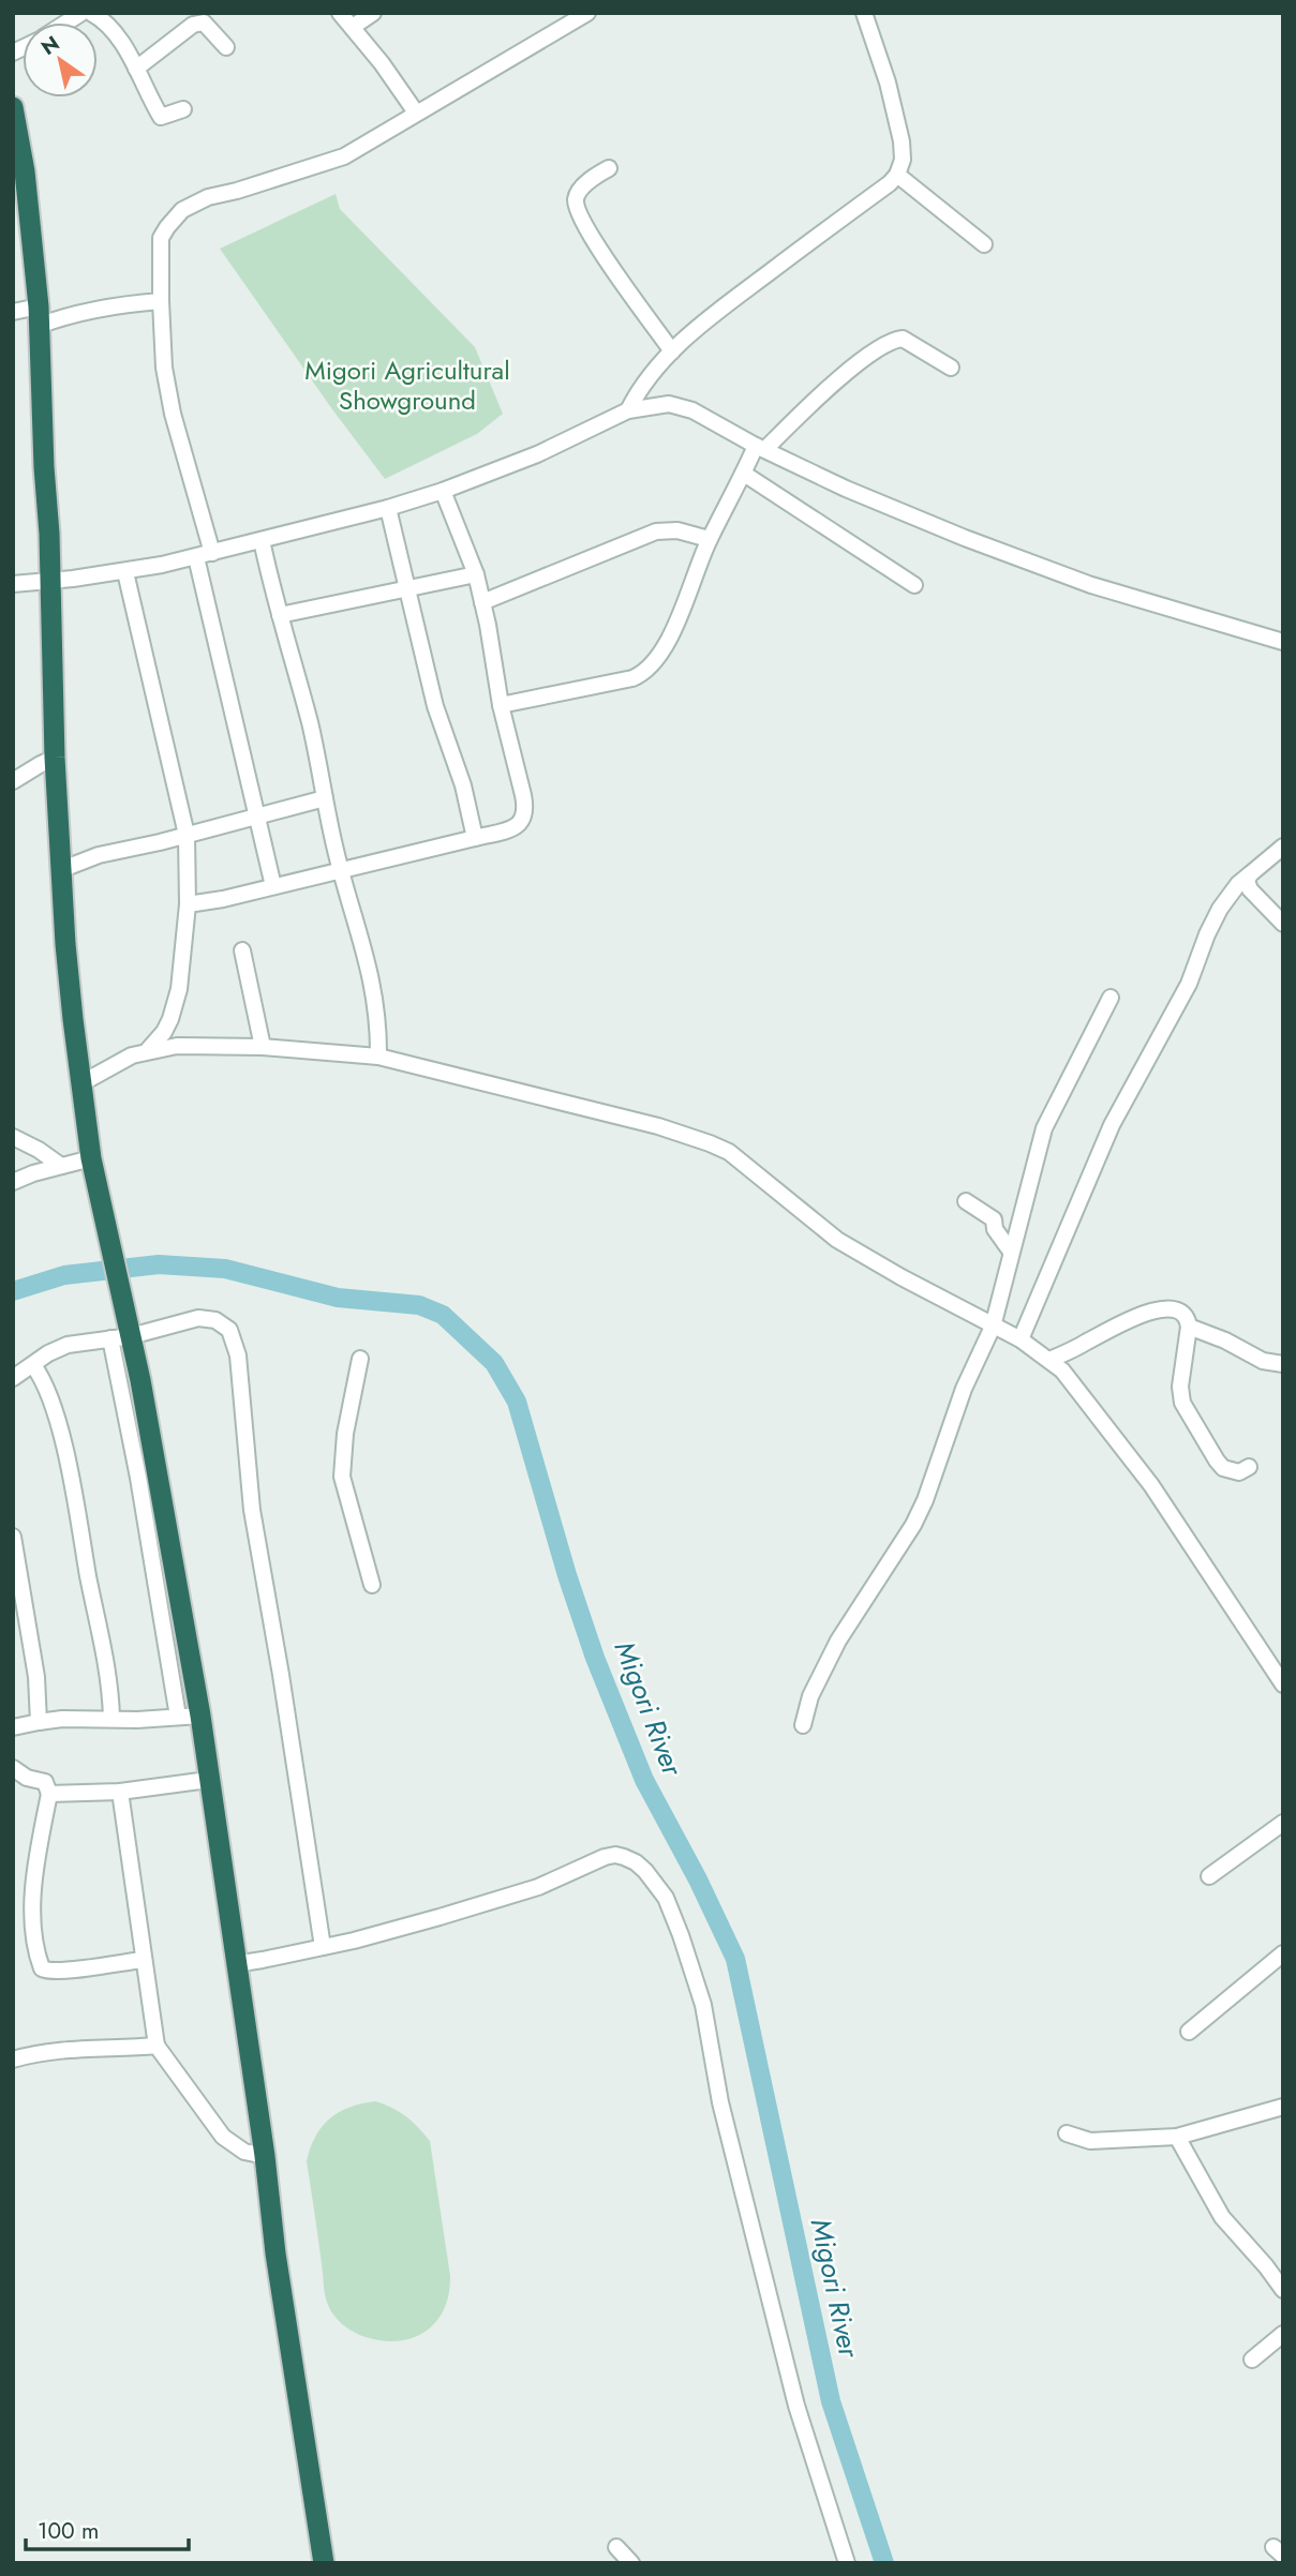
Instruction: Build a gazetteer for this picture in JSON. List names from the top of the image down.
{
  "water": ["Migori River"],
  "parks": ["Migori Agricultural Showground"],
  "scale_bar": "100 m",
  "north": "top left"
}
